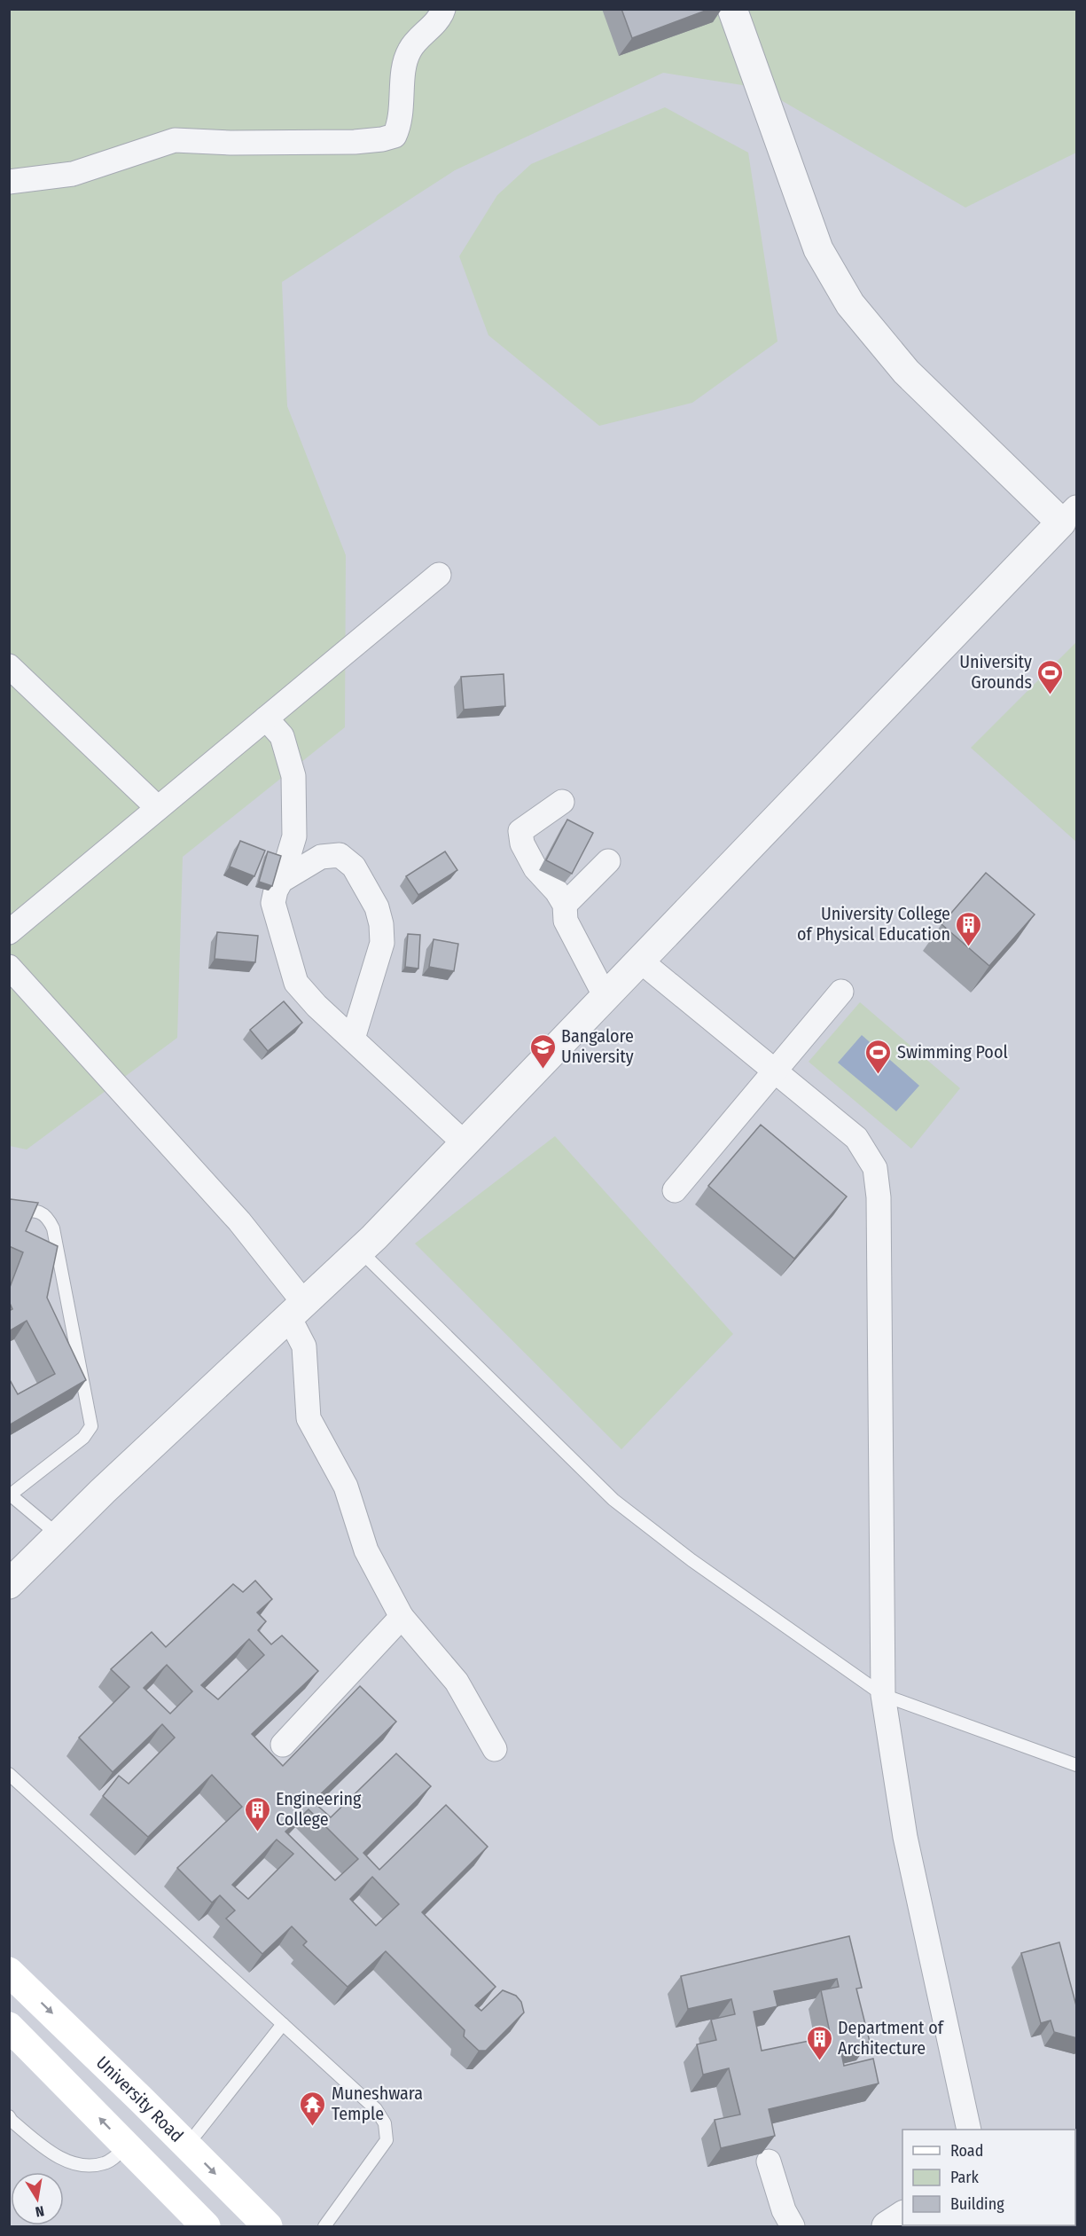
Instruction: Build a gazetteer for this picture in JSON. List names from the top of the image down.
{
  "streets": {
    "main road": ["University Road"]
  },
  "places": {
    "sports": ["University Grounds", "Swimming Pool"],
    "building": ["University College of Physical Education", "Engineering College", "Department of Architecture"],
    "school or university": ["Bangalore University"],
    "temple": ["Muneshwara Temple"]
  },
  "legend": ["Road", "Park", "Building"],
  "north": "bottom"
}
